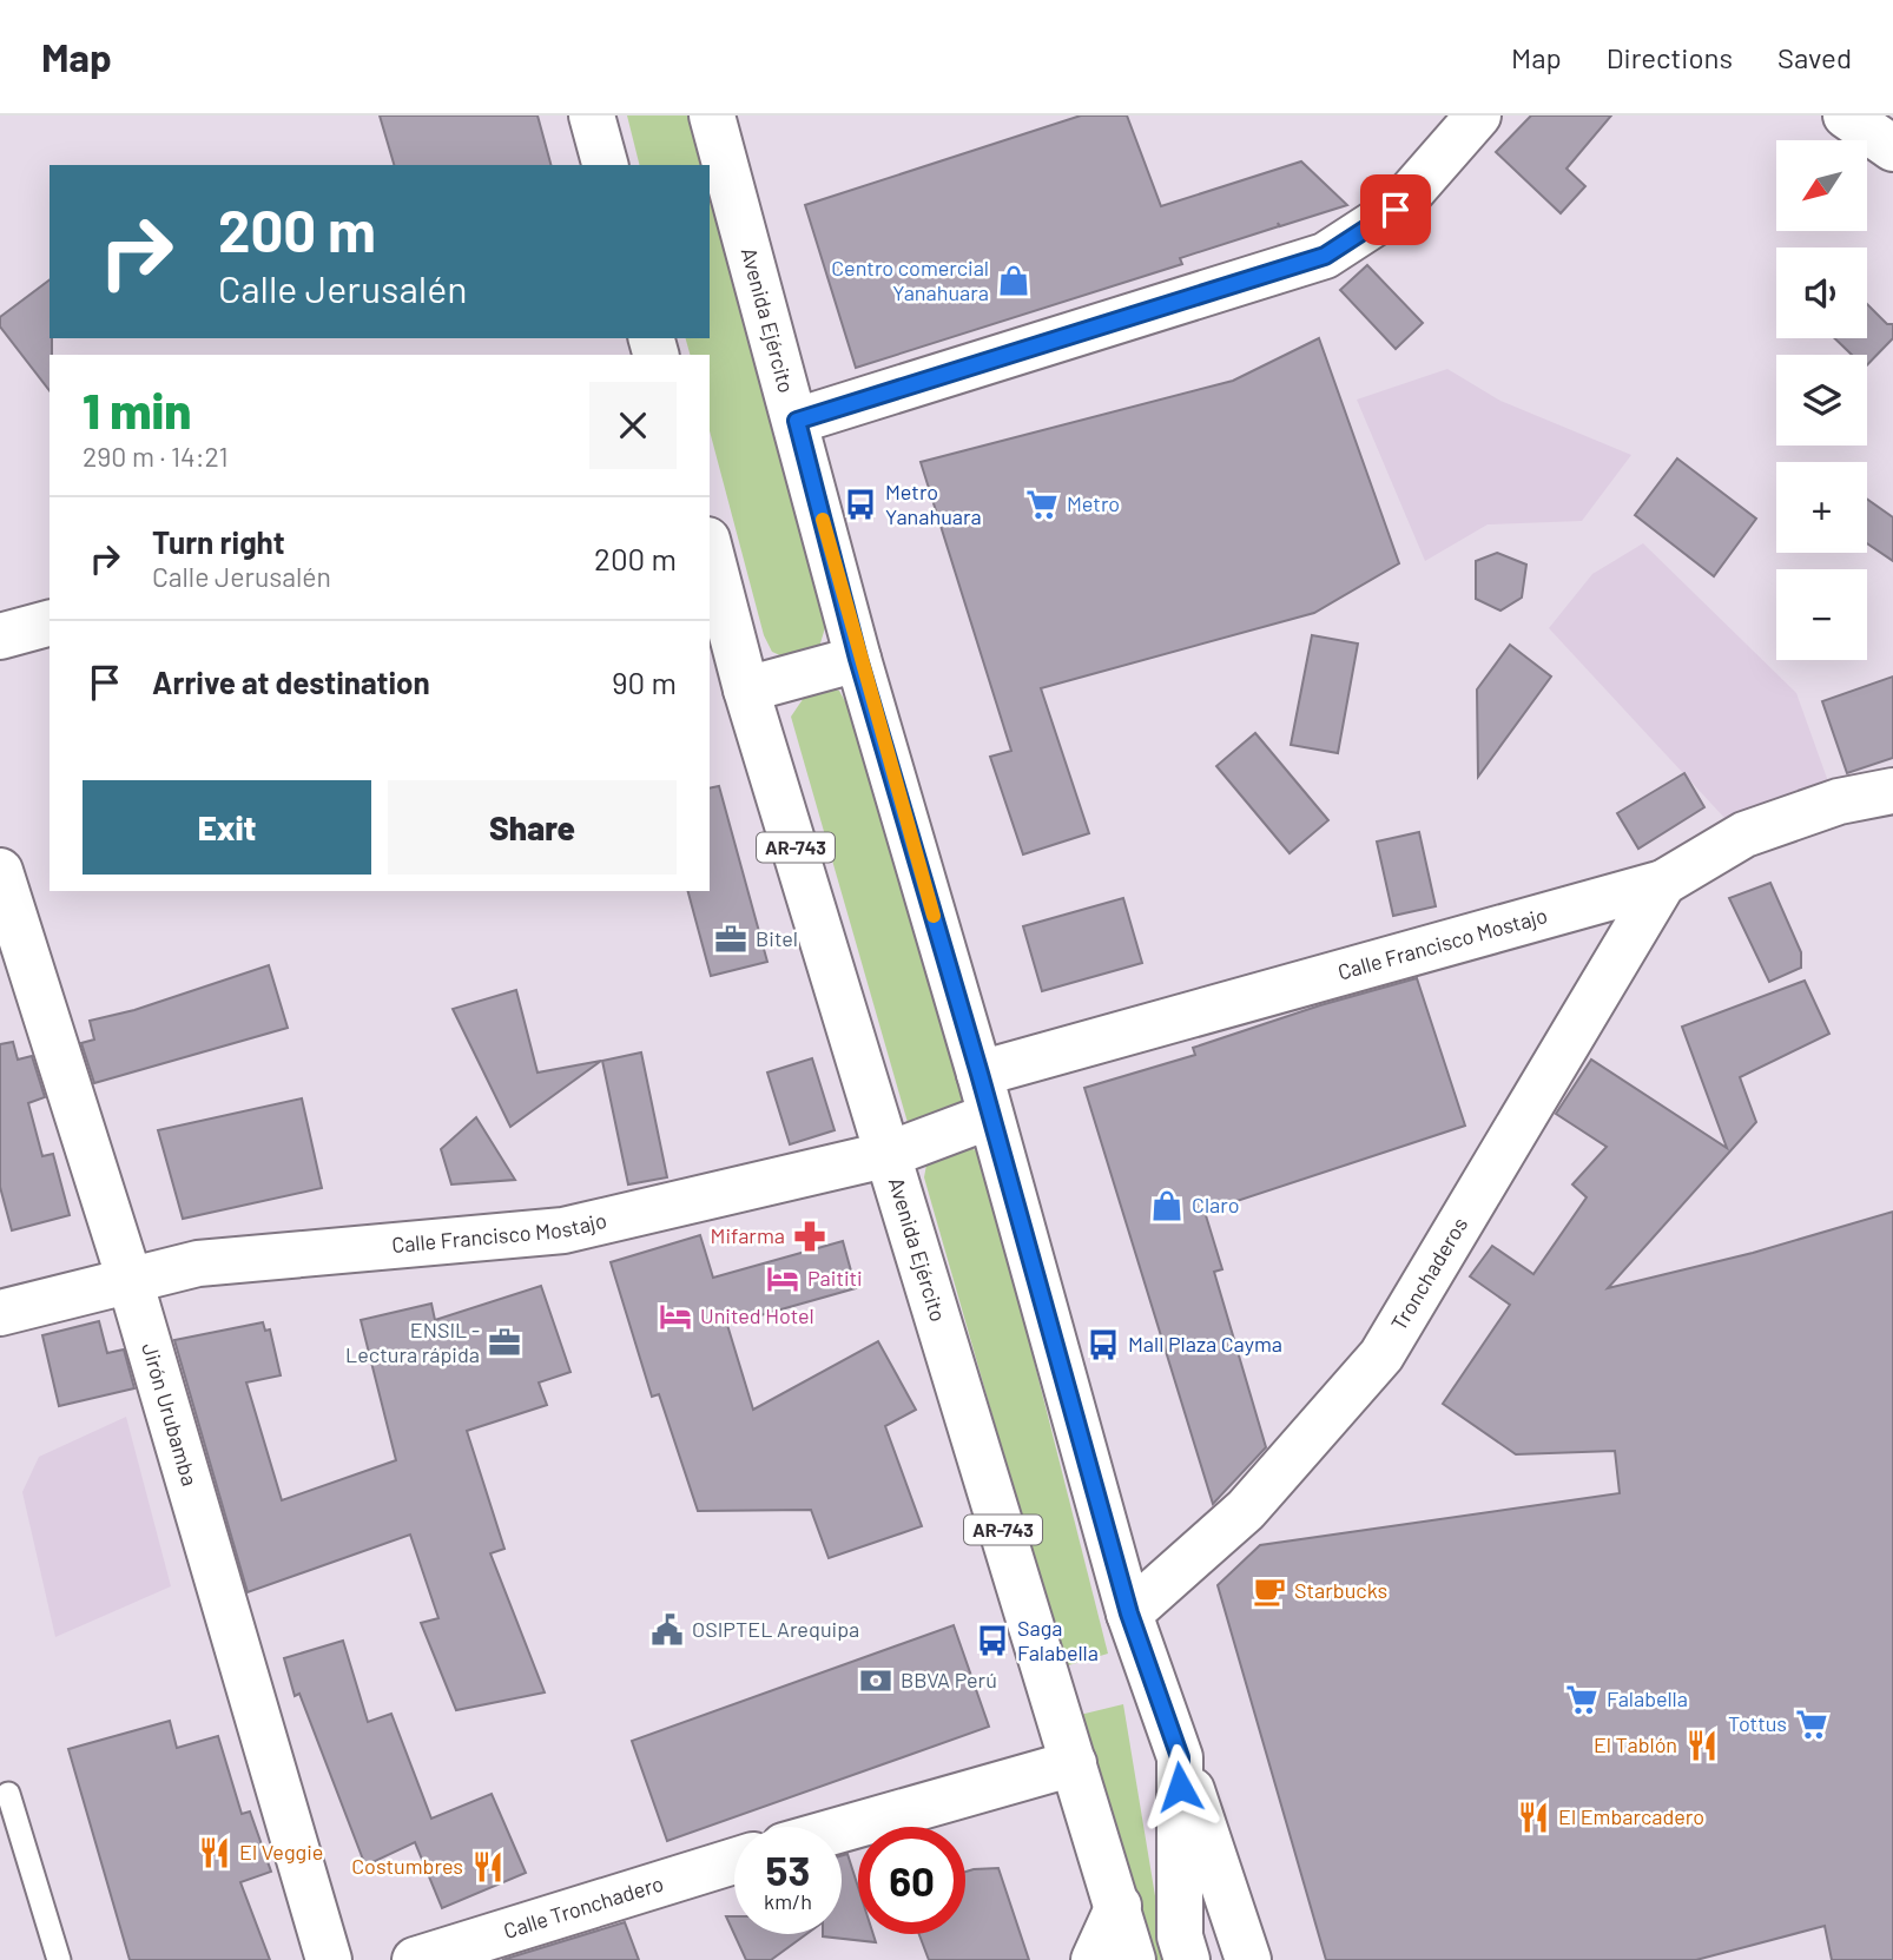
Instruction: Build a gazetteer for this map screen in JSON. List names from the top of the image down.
{
  "streets": {
    "street": [
      "Avenida Ejército",
      "AR-743",
      "Calle Francisco Mostajo",
      "Tronchaderos",
      "Jirón Urubamba",
      "Calle Tronchadero"
    ]
  },
  "crossings": [
    ["Avenida Ejército", "Calle Francisco Mostajo"],
    ["Avenida Ejército", "Tronchaderos"],
    ["Calle Francisco Mostajo", "Tronchaderos"],
    ["Calle Francisco Mostajo", "Jirón Urubamba"]
  ],
  "places": {
    "shop": ["Centro comercial Yanahuara", "Claro"],
    "bus stop": ["Metro Yanahuara", "Mall Plaza Cayma", "Saga Falabella"],
    "supermarket": ["Metro", "Falabella", "Tottus"],
    "office": ["Bitel", "ENSIL - Lectura rápida"],
    "pharmacy": ["Mifarma"],
    "hotel": ["Paititi", "United Hotel"],
    "cafe": ["Starbucks"],
    "public building": ["OSIPTEL Arequipa"],
    "bank": ["BBVA Perú"],
    "restaurant": [
      "El Tablón",
      "El Embarcadero",
      "El Veggie",
      "Costumbres"
    ]
  },
  "north": "bottom left",
  "page": {
    "header": "Map",
    "nav": ["Map", "Directions", "Saved"],
    "map_buttons": ["+", "−"],
    "turn": ["200 m", "Calle Jerusalén"],
    "heading": ["1 min", "290 m · 14:21"],
    "list": [
      {
        "name": "Turn right",
        "note": "Calle Jerusalén",
        "value": "200 m"
      },
      {
        "name": "Arrive at destination",
        "value": "90 m"
      }
    ],
    "buttons": ["Exit", "Share"],
    "speed": "53 km/h",
    "limit": "60"
  }
}
